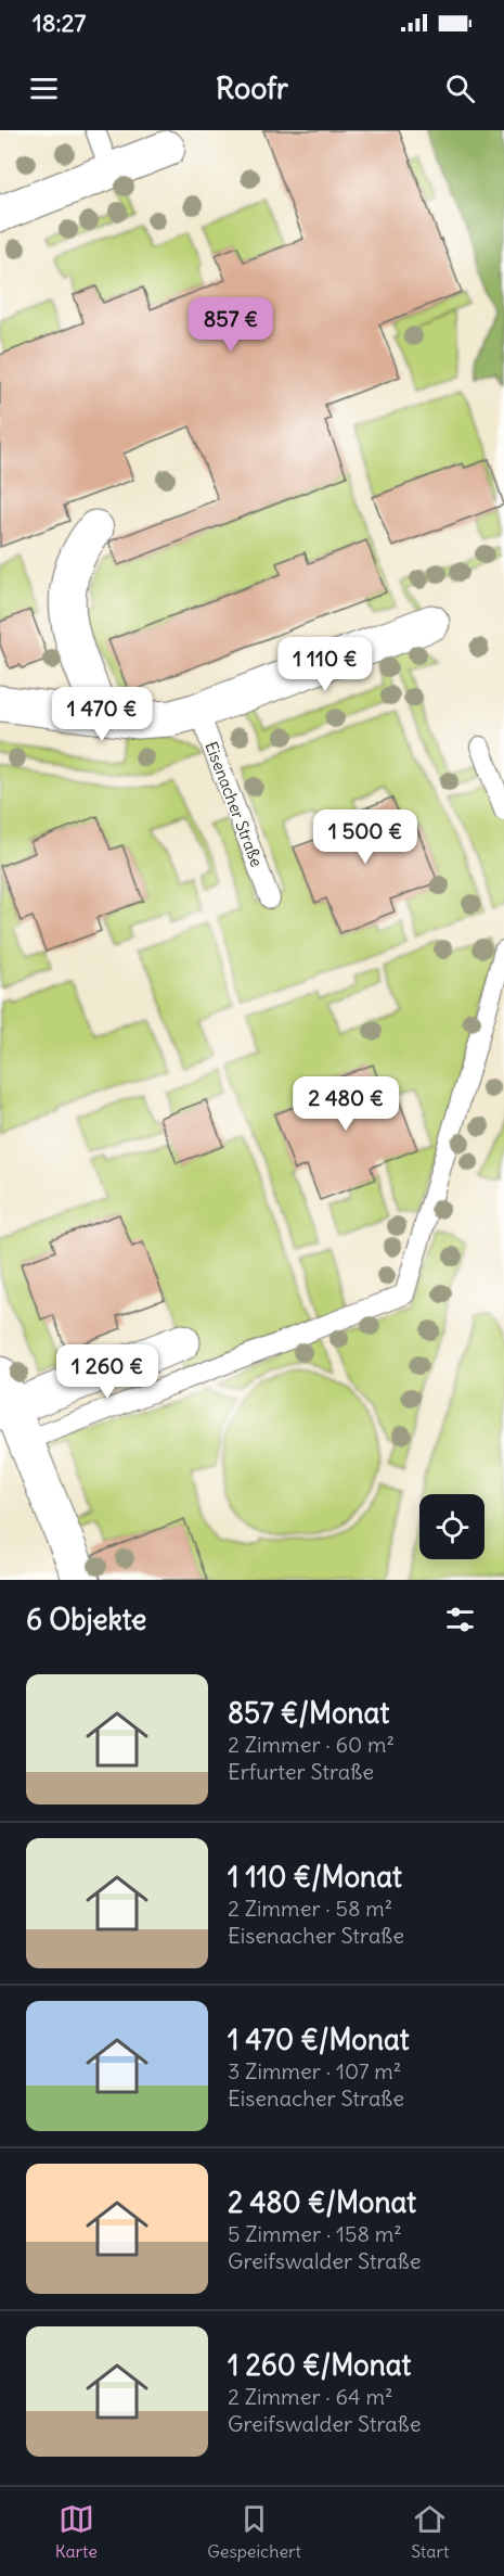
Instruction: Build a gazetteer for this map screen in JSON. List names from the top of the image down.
{
  "streets": {
    "lane": ["Eisenacher Straße"]
  },
  "page": {
    "status": "18:27",
    "header": "Roofr",
    "price": [
      "857 €",
      "1 110 €",
      "1 470 €",
      "1 500 €",
      "2 480 €",
      "1 260 €"
    ],
    "heading": "6 Objekte",
    "list": [
      {
        "name": "857 €/Monat",
        "note": "2 Zimmer · 60 m² · Erfurter Straße"
      },
      {
        "name": "1 110 €/Monat",
        "note": "2 Zimmer · 58 m² · Eisenacher Straße"
      },
      {
        "name": "1 470 €/Monat",
        "note": "3 Zimmer · 107 m² · Eisenacher Straße"
      },
      {
        "name": "2 480 €/Monat",
        "note": "5 Zimmer · 158 m² · Greifswalder Straße"
      },
      {
        "name": "1 260 €/Monat",
        "note": "2 Zimmer · 64 m² · Greifswalder Straße"
      }
    ],
    "tabs": ["Karte", "Gespeichert", "Start"]
  }
}
